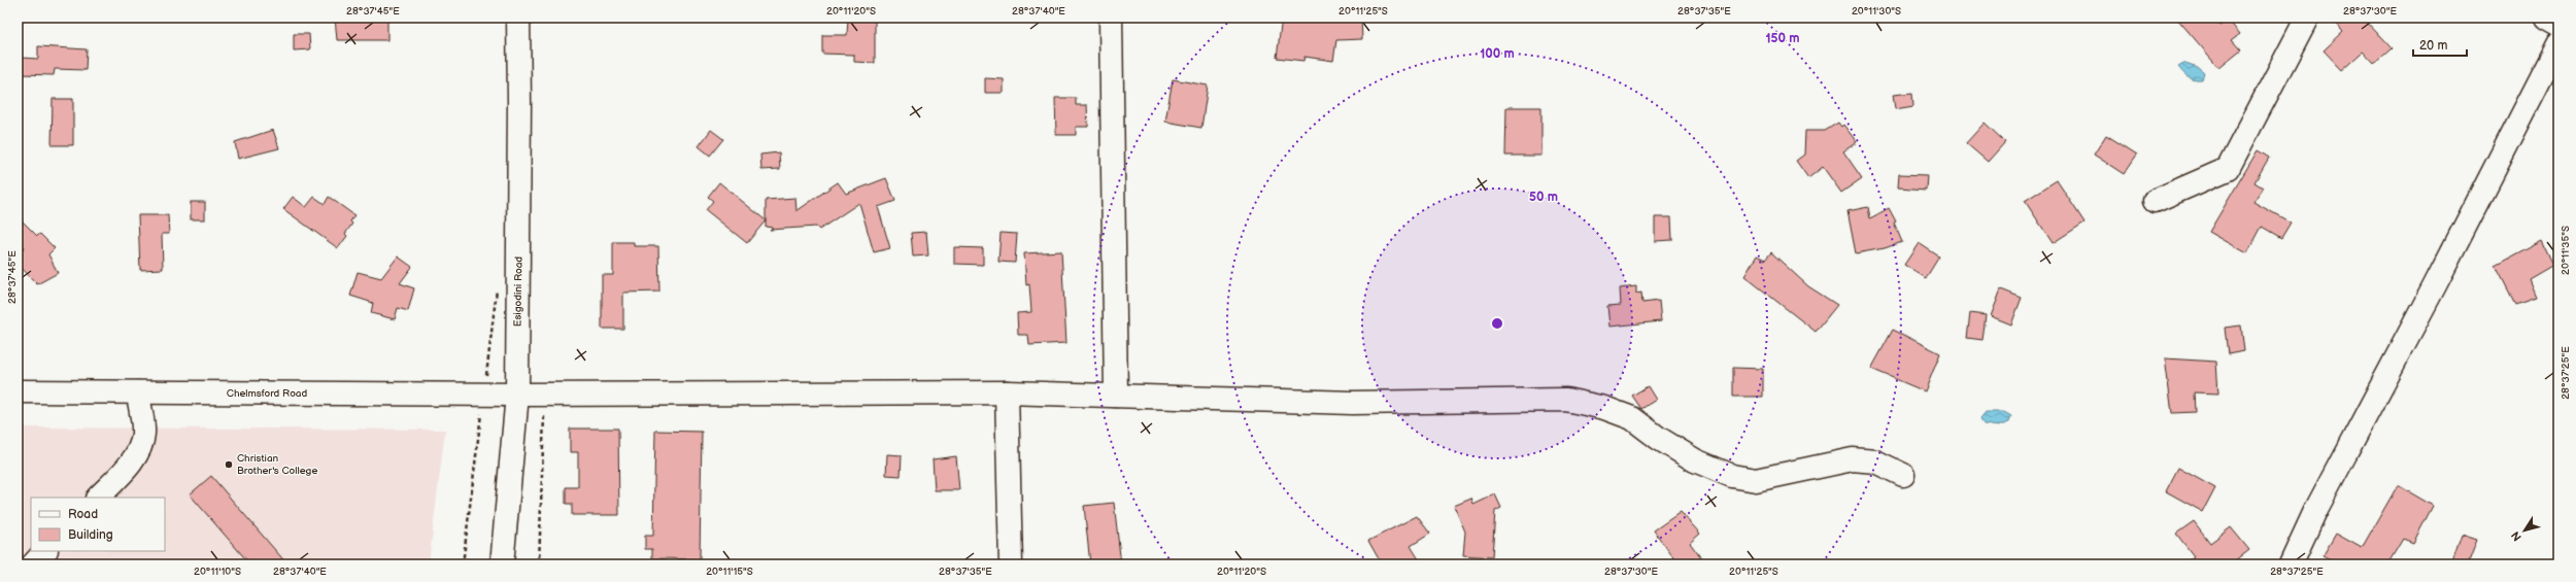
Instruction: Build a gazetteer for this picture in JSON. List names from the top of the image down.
{
  "streets": {
    "street": ["Esigodini Road", "Chelmsford Road"]
  },
  "crossings": [
    ["Esigodini Road", "Chelmsford Road"]
  ],
  "places": ["Christian Brother's College"],
  "legend": ["Road", "Building"],
  "scale_bar": "20 m",
  "north": "bottom left",
  "coordinates": [
    "28°37'45\"E",
    "20°11'20\"S",
    "28°37'40\"E",
    "20°11'25\"S",
    "28°37'35\"E",
    "20°11'30\"S",
    "28°37'30\"E",
    "20°11'35\"S",
    "28°37'25\"E",
    "20°11'10\"S",
    "20°11'15\"S"
  ],
  "rings": ["150 m", "100 m", "50 m"]
}
